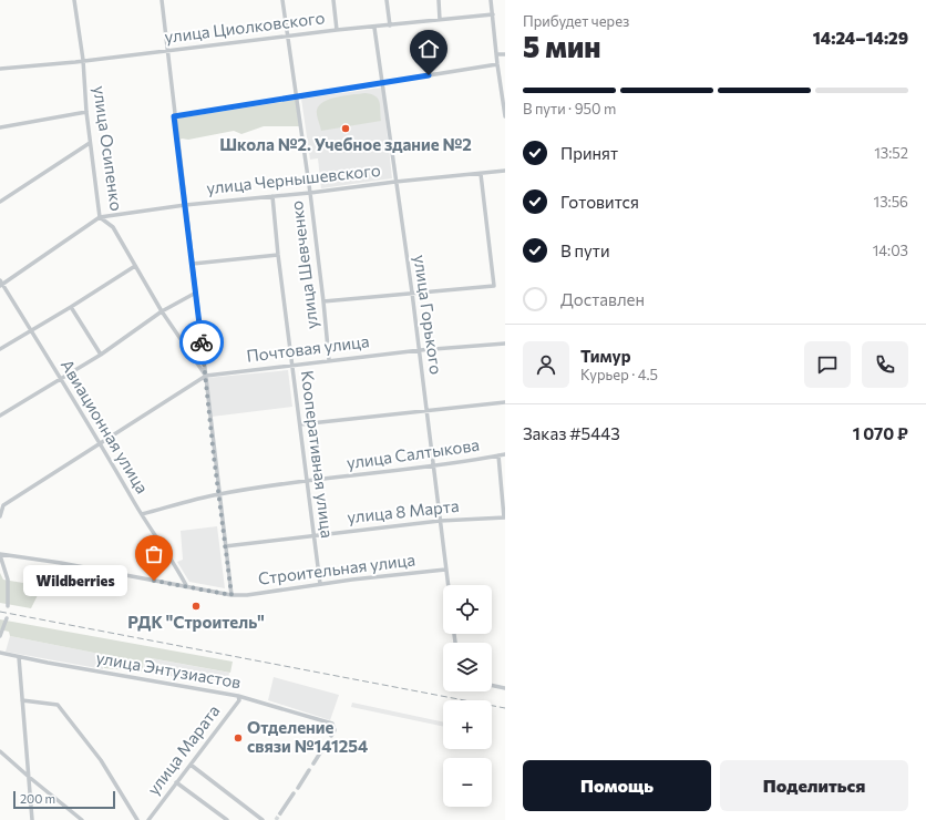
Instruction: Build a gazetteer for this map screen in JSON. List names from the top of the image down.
{
  "streets": {
    "street": [
      "улица Циолковского",
      "улица Осипенко",
      "улица Чернышевского",
      "улица Шевченко",
      "улица Горького",
      "Почтовая улица",
      "Авиационная улица",
      "Кооперативная улица",
      "улица Салтыкова",
      "улица 8 Марта",
      "Строительная улица",
      "улица Энтузиастов",
      "улица Марата"
    ]
  },
  "crossings": [
    ["улица Циолковского", "улица Осипенко"],
    ["улица Циолковского", "улица Шевченко"],
    ["улица Циолковского", "улица Горького"],
    ["улица Осипенко", "улица Чернышевского"],
    ["улица Осипенко", "Почтовая улица"],
    ["улица Чернышевского", "улица Шевченко"],
    ["улица Чернышевского", "улица Горького"],
    ["улица Чернышевского", "Авиационная улица"],
    ["улица Чернышевского", "Кооперативная улица"],
    ["улица Шевченко", "Почтовая улица"],
    ["улица Горького", "Почтовая улица"],
    ["улица Горького", "улица Салтыкова"],
    ["улица Горького", "улица 8 Марта"],
    ["улица Горького", "Строительная улица"],
    ["Почтовая улица", "Авиационная улица"],
    ["Почтовая улица", "Кооперативная улица"],
    ["Авиационная улица", "улица Салтыкова"],
    ["Авиационная улица", "Строительная улица"],
    ["Кооперативная улица", "улица Салтыкова"],
    ["Кооперативная улица", "улица 8 Марта"],
    ["Кооперативная улица", "Строительная улица"],
    ["улица Энтузиастов", "улица Марата"]
  ],
  "places": [
    "Школа №2. Учебное здание №2",
    "Wildberries",
    "РДК \"Строитель\"",
    "Отделение связи №141254"
  ],
  "scale_bar": "200 m",
  "page": {
    "heading": ["5 мин", "Прибудет через", "14:24–14:29"],
    "panel": [
      "Тимур",
      "Курьер · 4.5",
      "Заказ #5443",
      "1 070 ₽"
    ],
    "bar": "В пути · 950 m",
    "list": [
      ["Принят", "13:52"],
      ["Готовится", "13:56"],
      ["В пути", "14:03"],
      "Доставлен"
    ],
    "bubble": "Wildberries",
    "map_buttons": ["+", "−"],
    "buttons": ["Помощь", "Поделиться"],
    "scale": "200 m"
  }
}
